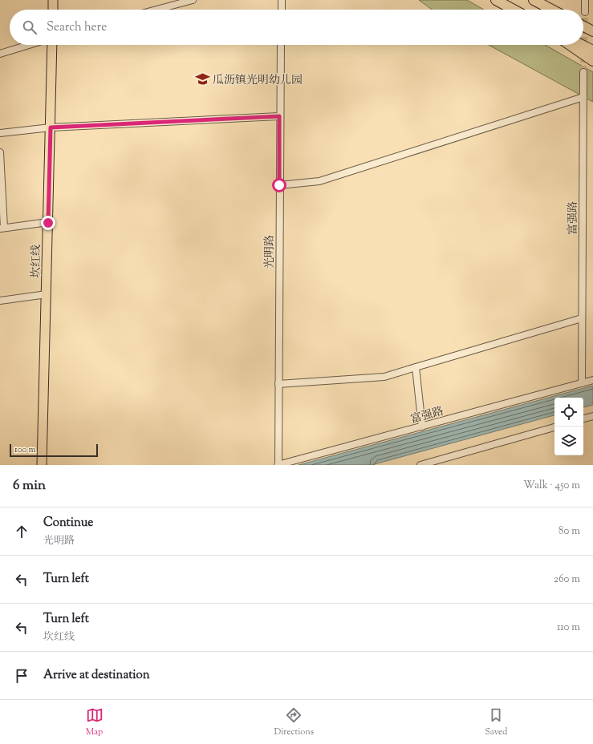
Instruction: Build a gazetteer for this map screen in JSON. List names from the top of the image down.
{
  "streets": {
    "main road": ["坎红线"],
    "street": ["富强路", "光明路"]
  },
  "crossings": [
    ["富强路", "光明路"]
  ],
  "places": {
    "school or university": ["瓜沥镇光明幼儿园"]
  },
  "scale_bar": "100 m",
  "page": {
    "search": "Search here",
    "scale": "100 m",
    "heading": ["6 min", "Walk · 450 m"],
    "list": [
      ["Continue", "光明路", "80 m"],
      ["Turn left", "260 m"],
      ["Turn left", "坎红线", "110 m"],
      "Arrive at destination"
    ],
    "nav": ["Map", "Directions", "Saved"]
  }
}
